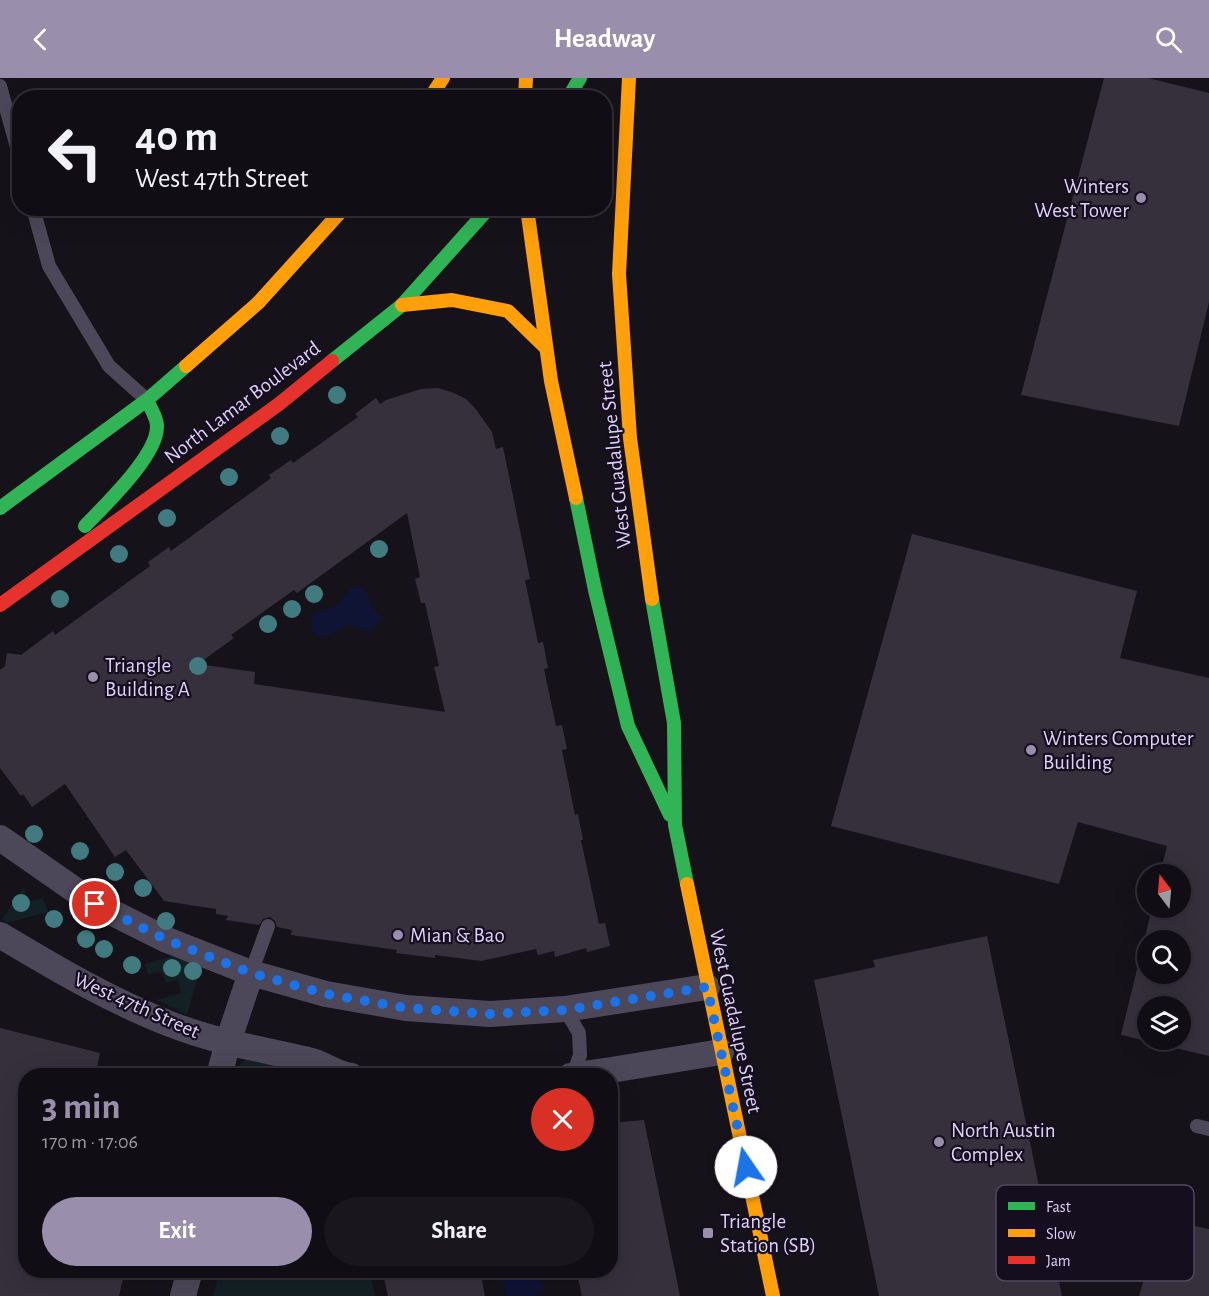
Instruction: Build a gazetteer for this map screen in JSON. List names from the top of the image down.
{
  "streets": {
    "main road": ["North Lamar Boulevard", "West Guadalupe Street"],
    "street": ["West 47th Street"]
  },
  "places": {
    "other": [
      "Winters West Tower",
      "Triangle Building A",
      "Winters Computer Building",
      "Mian & Bao",
      "North Austin Complex"
    ],
    "transit": ["Triangle Station (SB)"]
  },
  "legend": ["Fast", "Slow", "Jam"],
  "north": "top",
  "page": {
    "header": "Headway",
    "turn": ["40 m", "West 47th Street"],
    "heading": ["3 min", "170 m · 17:06"],
    "buttons": ["Exit", "Share"]
  }
}
